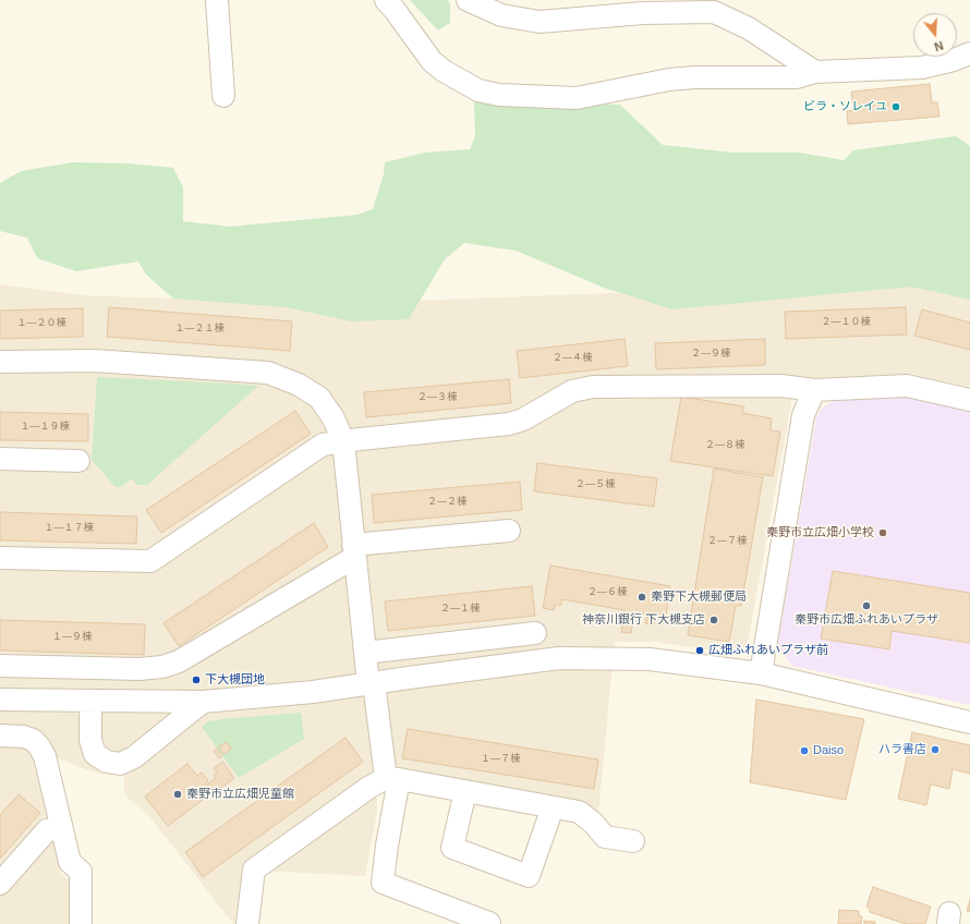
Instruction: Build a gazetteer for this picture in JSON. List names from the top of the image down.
{
  "places": [
    "ビラ・ソレイユ",
    "秦野市立広畑小学校",
    "秦野下大槻郵便局",
    "秦野市広畑ふれあいプラザ",
    "神奈川銀行 下大槻支店",
    "広畑ふれあいプラザ前",
    "下大槻団地",
    "ハラ書店",
    "Daiso",
    "秦野市立広畑児童館"
  ],
  "house_numbers": [
    "２―１０棟",
    "１―２０棟",
    "１―２１棟",
    "２―９棟",
    "２―４棟",
    "２―３棟",
    "１―１９棟",
    "２―８棟",
    "２―５棟",
    "２―２棟",
    "１―１７棟",
    "２―７棟",
    "２―６棟",
    "２―１棟",
    "１―９棟",
    "１―７棟"
  ],
  "north": "bottom"
}
